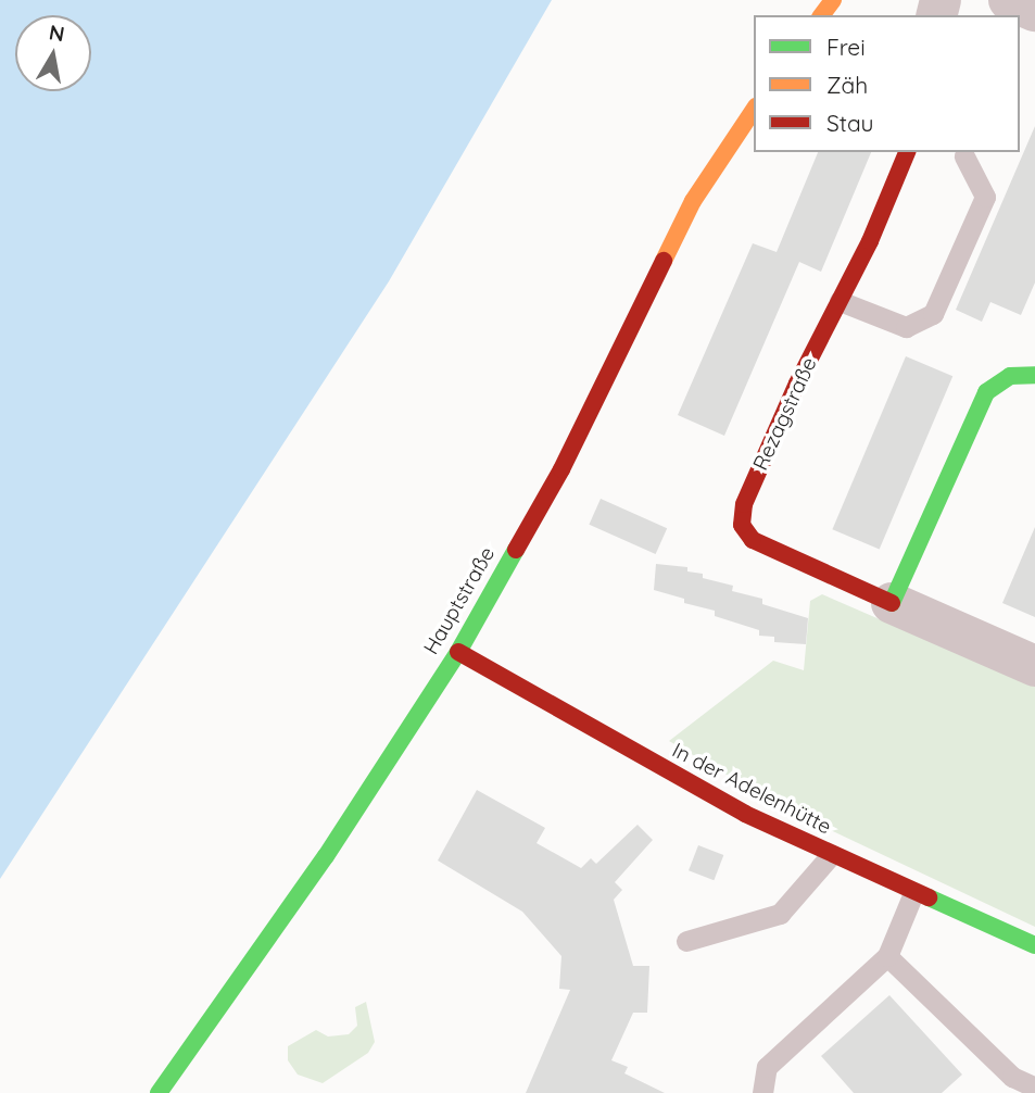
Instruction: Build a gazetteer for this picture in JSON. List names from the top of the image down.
{
  "streets": {
    "street": ["Rezagstraße", "Hauptstraße", "In der Adelenhütte"]
  },
  "crossings": [
    ["Hauptstraße", "In der Adelenhütte"]
  ],
  "legend": ["Frei", "Zäh", "Stau"],
  "north": "top"
}
